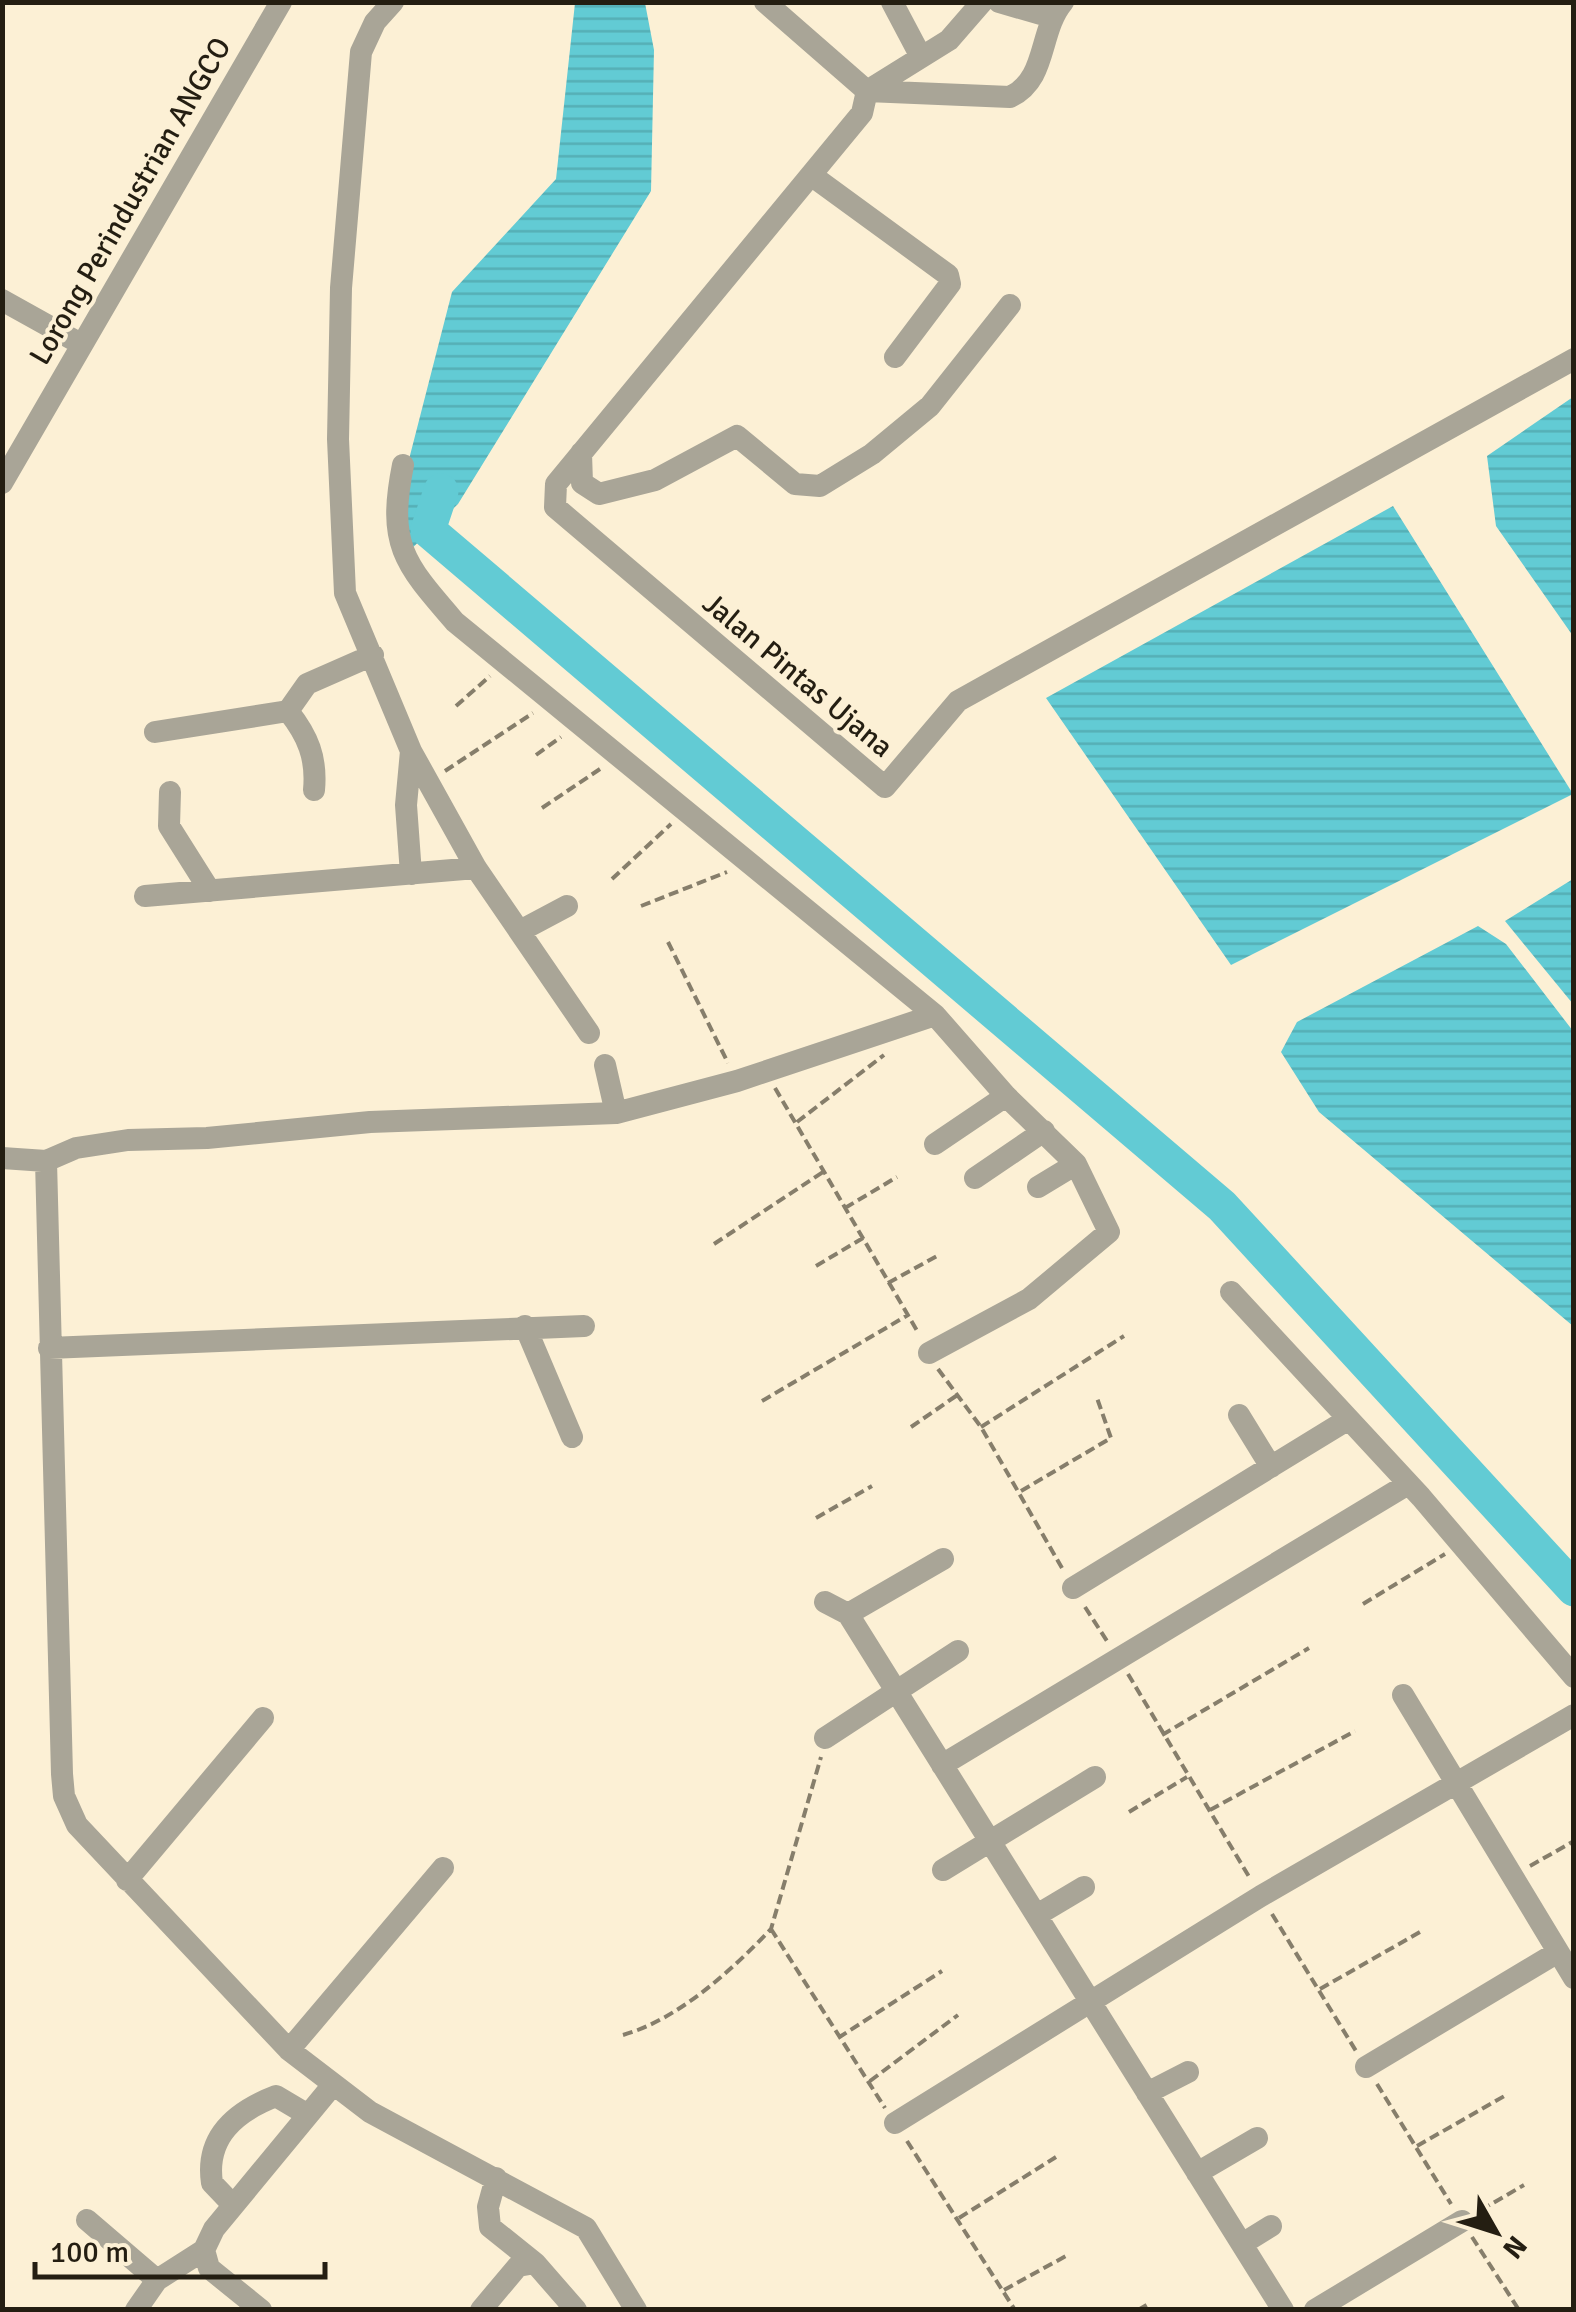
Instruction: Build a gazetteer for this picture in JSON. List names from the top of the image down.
{
  "streets": {
    "street": ["Lorong Perindustrian ANGCO", "Jalan Pintas Ujana"]
  },
  "scale_bar": "100 m",
  "north": "bottom right"
}
